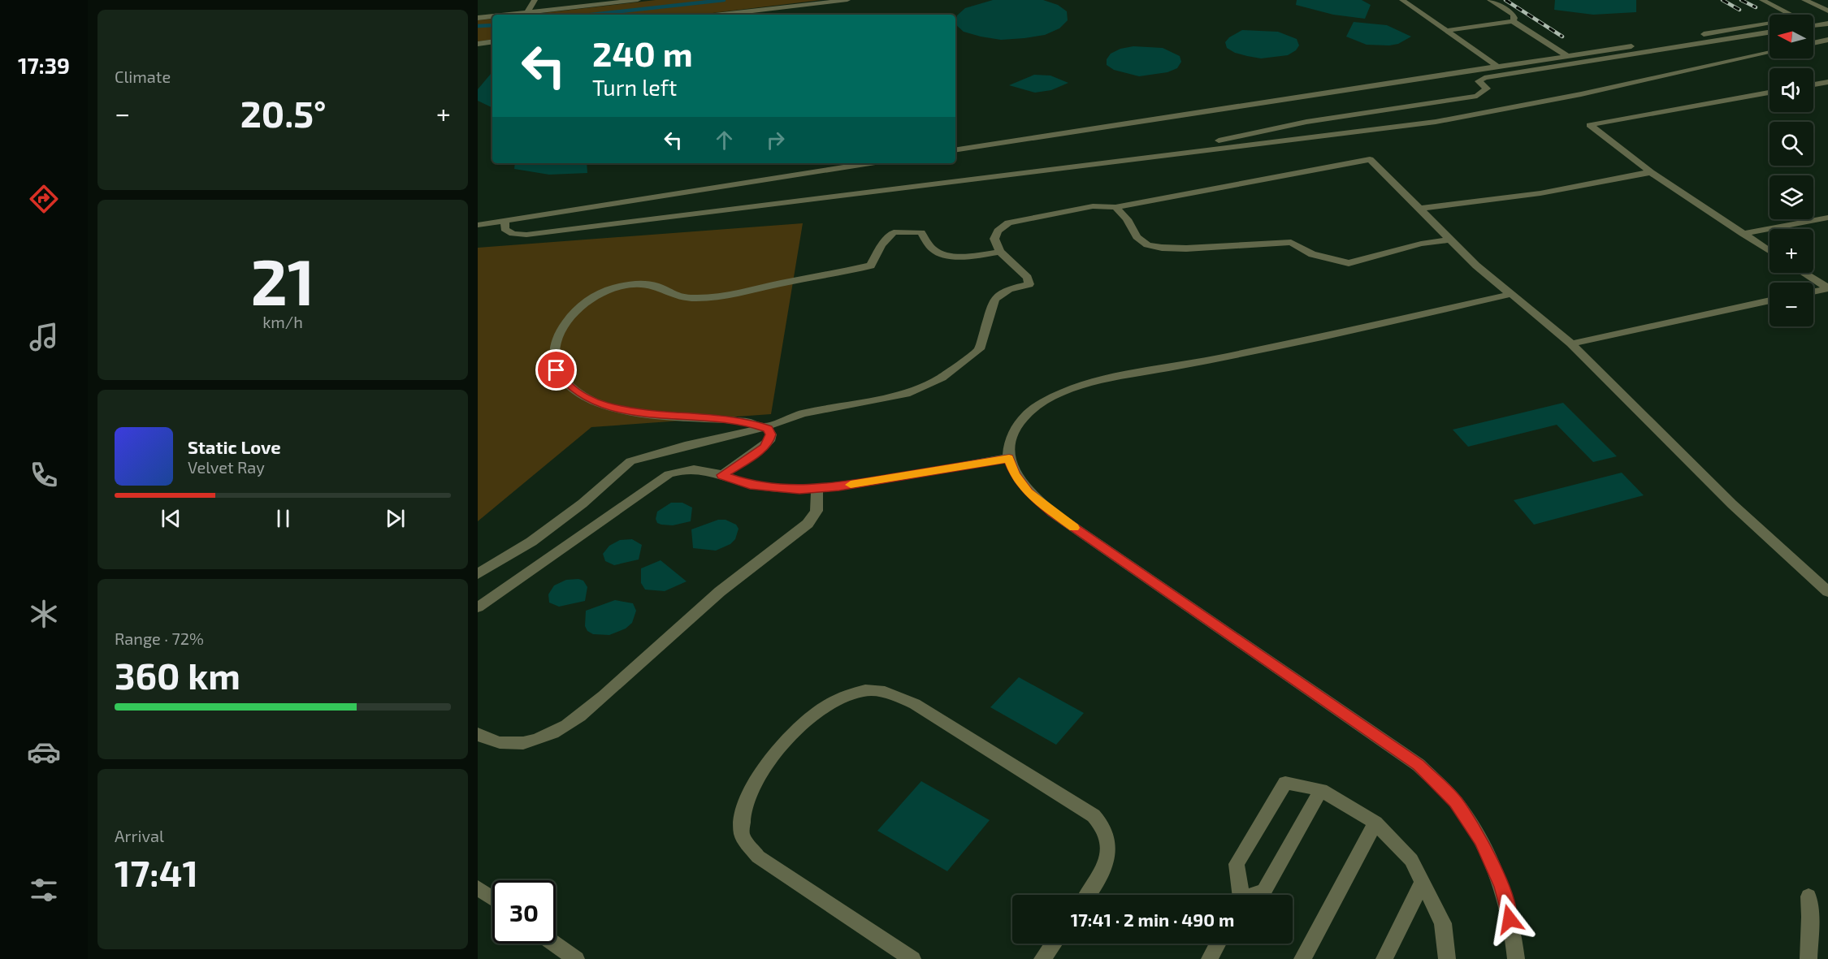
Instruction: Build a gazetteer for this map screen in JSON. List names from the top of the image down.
{
  "north": "left",
  "page": {
    "tabs": "17:39",
    "tile": [
      "Climate",
      ["21", "km/h"],
      ["Range · 72%", "360 km"],
      ["Arrival", "17:41"]
    ],
    "map_buttons": ["+", "−"],
    "turn": ["240 m", "Turn left"],
    "heat": ["−", "20.5°", "+"],
    "song": ["Static Love", "Velvet Ray"],
    "limit": "30",
    "trip": "17:41 · 2 min · 490 m"
  }
}
